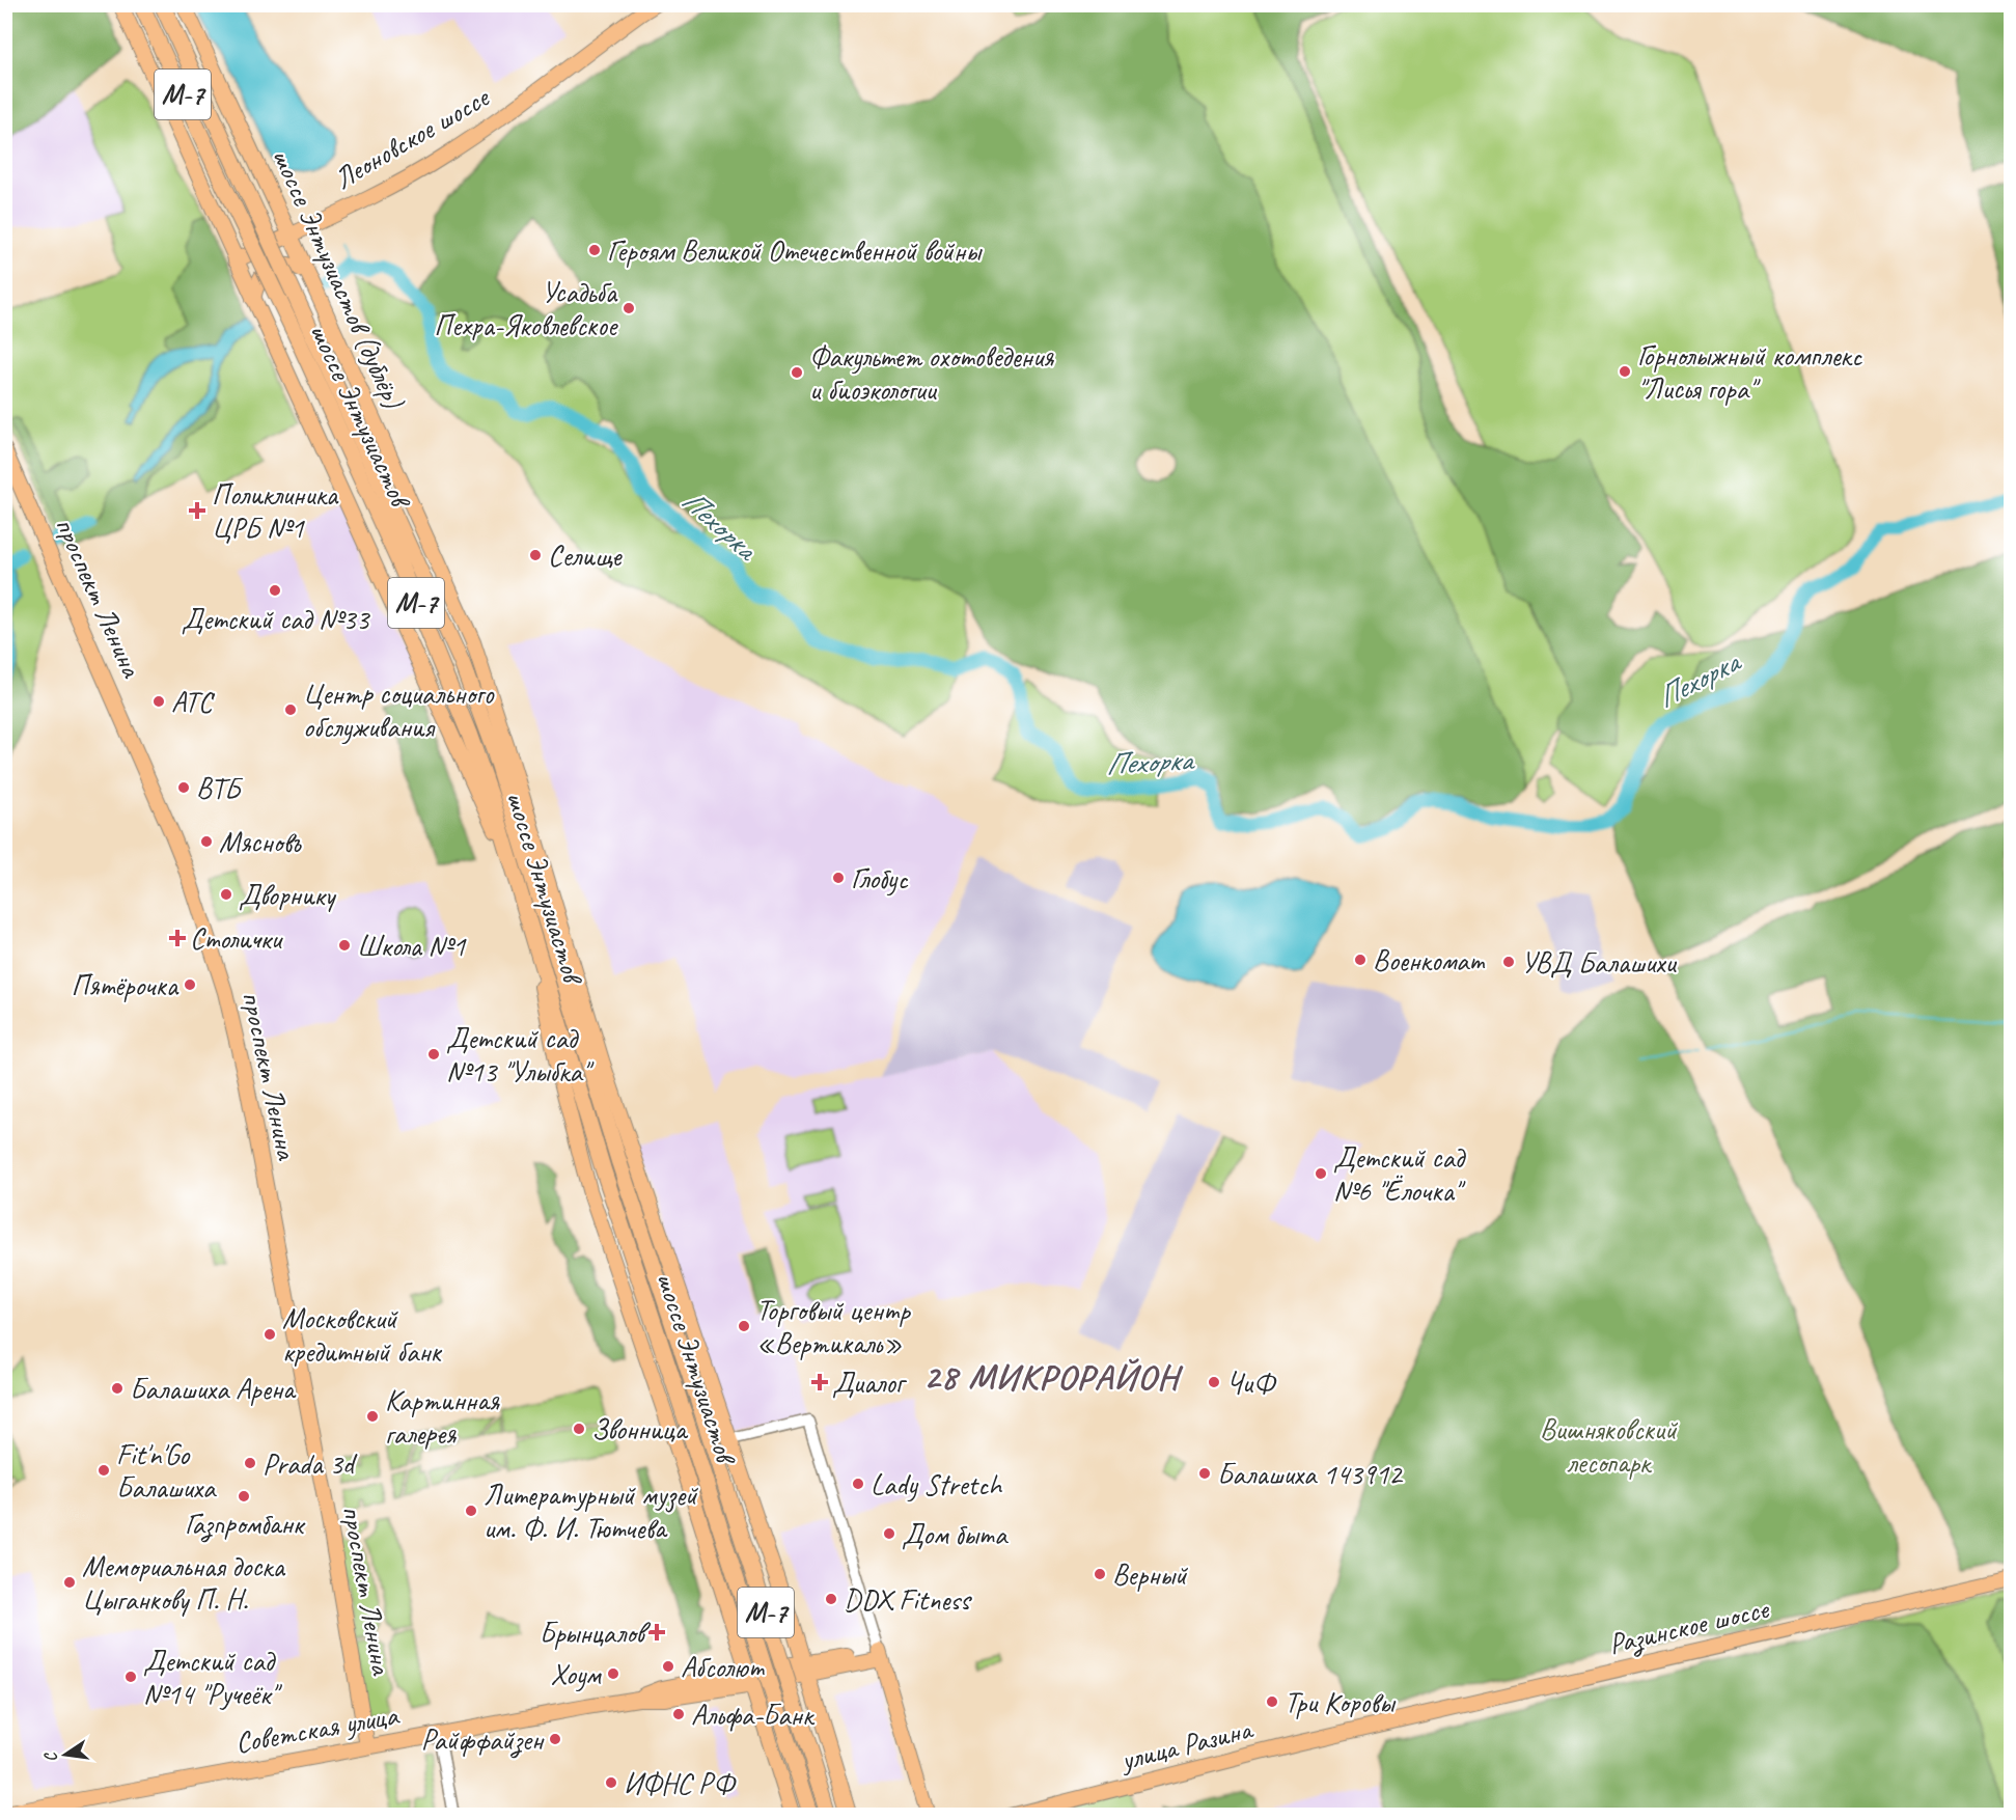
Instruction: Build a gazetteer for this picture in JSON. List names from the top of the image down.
{
  "streets": {
    "highway": ["М-7", "шоссе Энтузиастов"],
    "main road": [
      "Леоновское шоссе",
      "шоссе Энтузиастов (дублёр)",
      "проспект Ленина",
      "Разинское шоссе",
      "Советская улица",
      "улица Разина"
    ]
  },
  "crossings": [
    ["Леоновское шоссе", "шоссе Энтузиастов (дублёр)"],
    ["шоссе Энтузиастов (дублёр)", "Советская улица"],
    ["проспект Ленина", "Советская улица"],
    ["Разинское шоссе", "улица Разина"]
  ],
  "districts": ["28 МИКРОРАЙОН"],
  "water": ["Пехорка"],
  "parks": ["Вишняковский лесопарк"],
  "places": {
    "other": [
      "Героям Великой Отечественной войны",
      "Усадьба Пехра-Яковлевское",
      "Горнолыжный комплекс \"Лисья гора\"",
      "Факультет охотоведения и биоэкологии",
      "Селище",
      "Детский сад №33",
      "АТС",
      "Центр социального обслуживания",
      "ВТБ",
      "Мясновъ",
      "Глобус",
      "Дворнику",
      "Школа №1",
      "Военкомат",
      "УВД Балашихи",
      "Пятёрочка",
      "Детский сад №13 \"Улыбка\"",
      "Детский сад №6 \"Ёлочка\"",
      "Торговый центр «Вертикаль»",
      "Московский кредитный банк",
      "ЧиФ",
      "Балашиха Арена",
      "Картинная галерея",
      "Звонница",
      "Prada 3d",
      "Fit'n'Go Балашиха",
      "Балашиха 143912",
      "Lady Stretch",
      "Газпромбанк",
      "Литературный музей им. Ф. И. Тютчева",
      "Дом быта",
      "Верный",
      "Мемориальная доска Цыганкову П. Н.",
      "DDX Fitness",
      "Абсолют",
      "Хоум",
      "Детский сад №14 \"Ручеёк\"",
      "Три Коровы",
      "Альфа-Банк",
      "Райффайзен",
      "ИФНС РФ"
    ],
    "health": [
      "Поликлиника ЦРБ №1",
      "Столички",
      "Диалог",
      "Брынцалов"
    ]
  },
  "north": "left"
}
